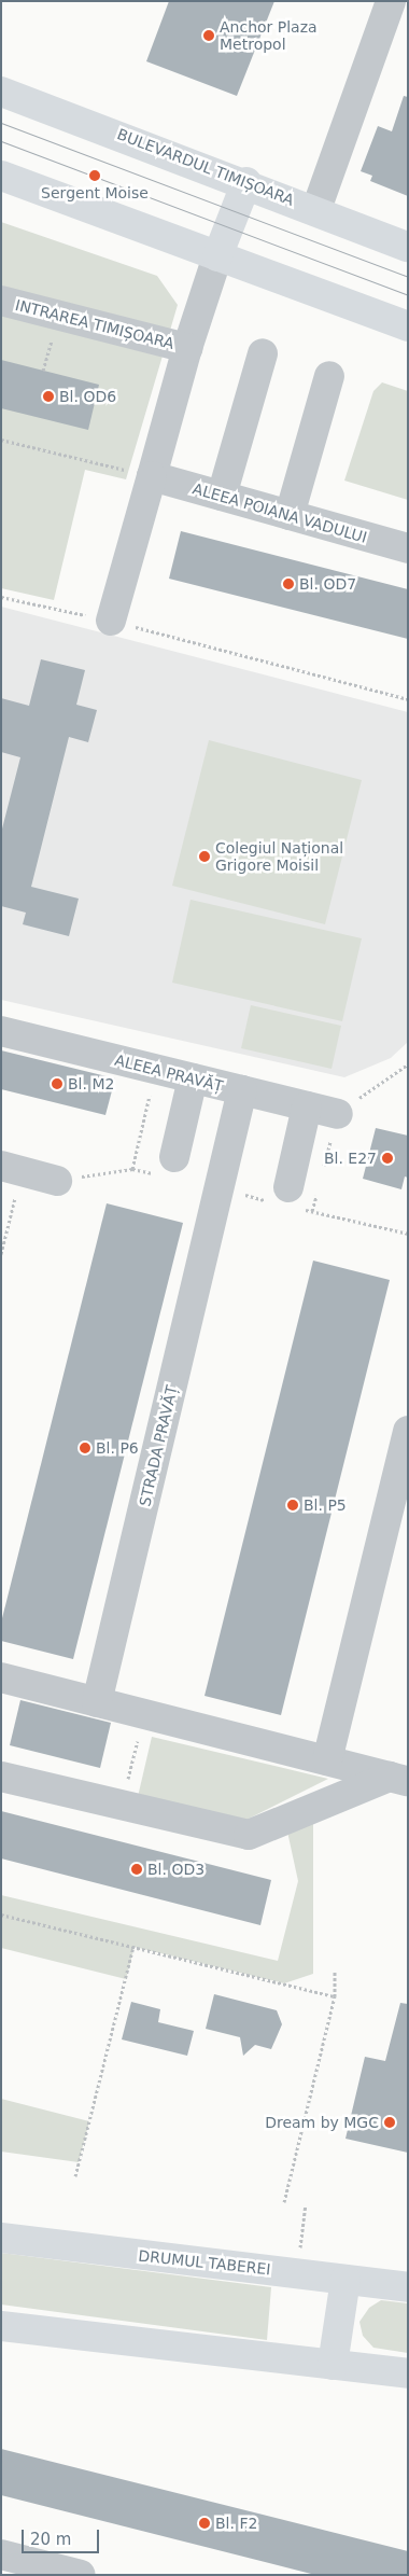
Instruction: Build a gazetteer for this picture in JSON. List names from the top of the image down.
{
  "streets": {
    "main road": ["BULEVARDUL TIMIȘOARA", "DRUMUL TABEREI"],
    "street": [
      "INTRAREA TIMIȘOARA",
      "ALEEA POIANA VADULUI",
      "ALEEA PRAVĂȚ",
      "STRADA PRAVĂȚ"
    ]
  },
  "crossings": [
    ["ALEEA PRAVĂȚ", "STRADA PRAVĂȚ"]
  ],
  "places": [
    "Anchor Plaza Metropol",
    "Sergent Moise",
    "Bl. OD6",
    "Bl. OD7",
    "Colegiul Național Grigore Moisil",
    "Bl. M2",
    "Bl. E27",
    "Bl. P6",
    "Bl. P5",
    "Bl. OD3",
    "Dream by MGC",
    "Bl. F2"
  ],
  "scale_bar": "20 m"
}
